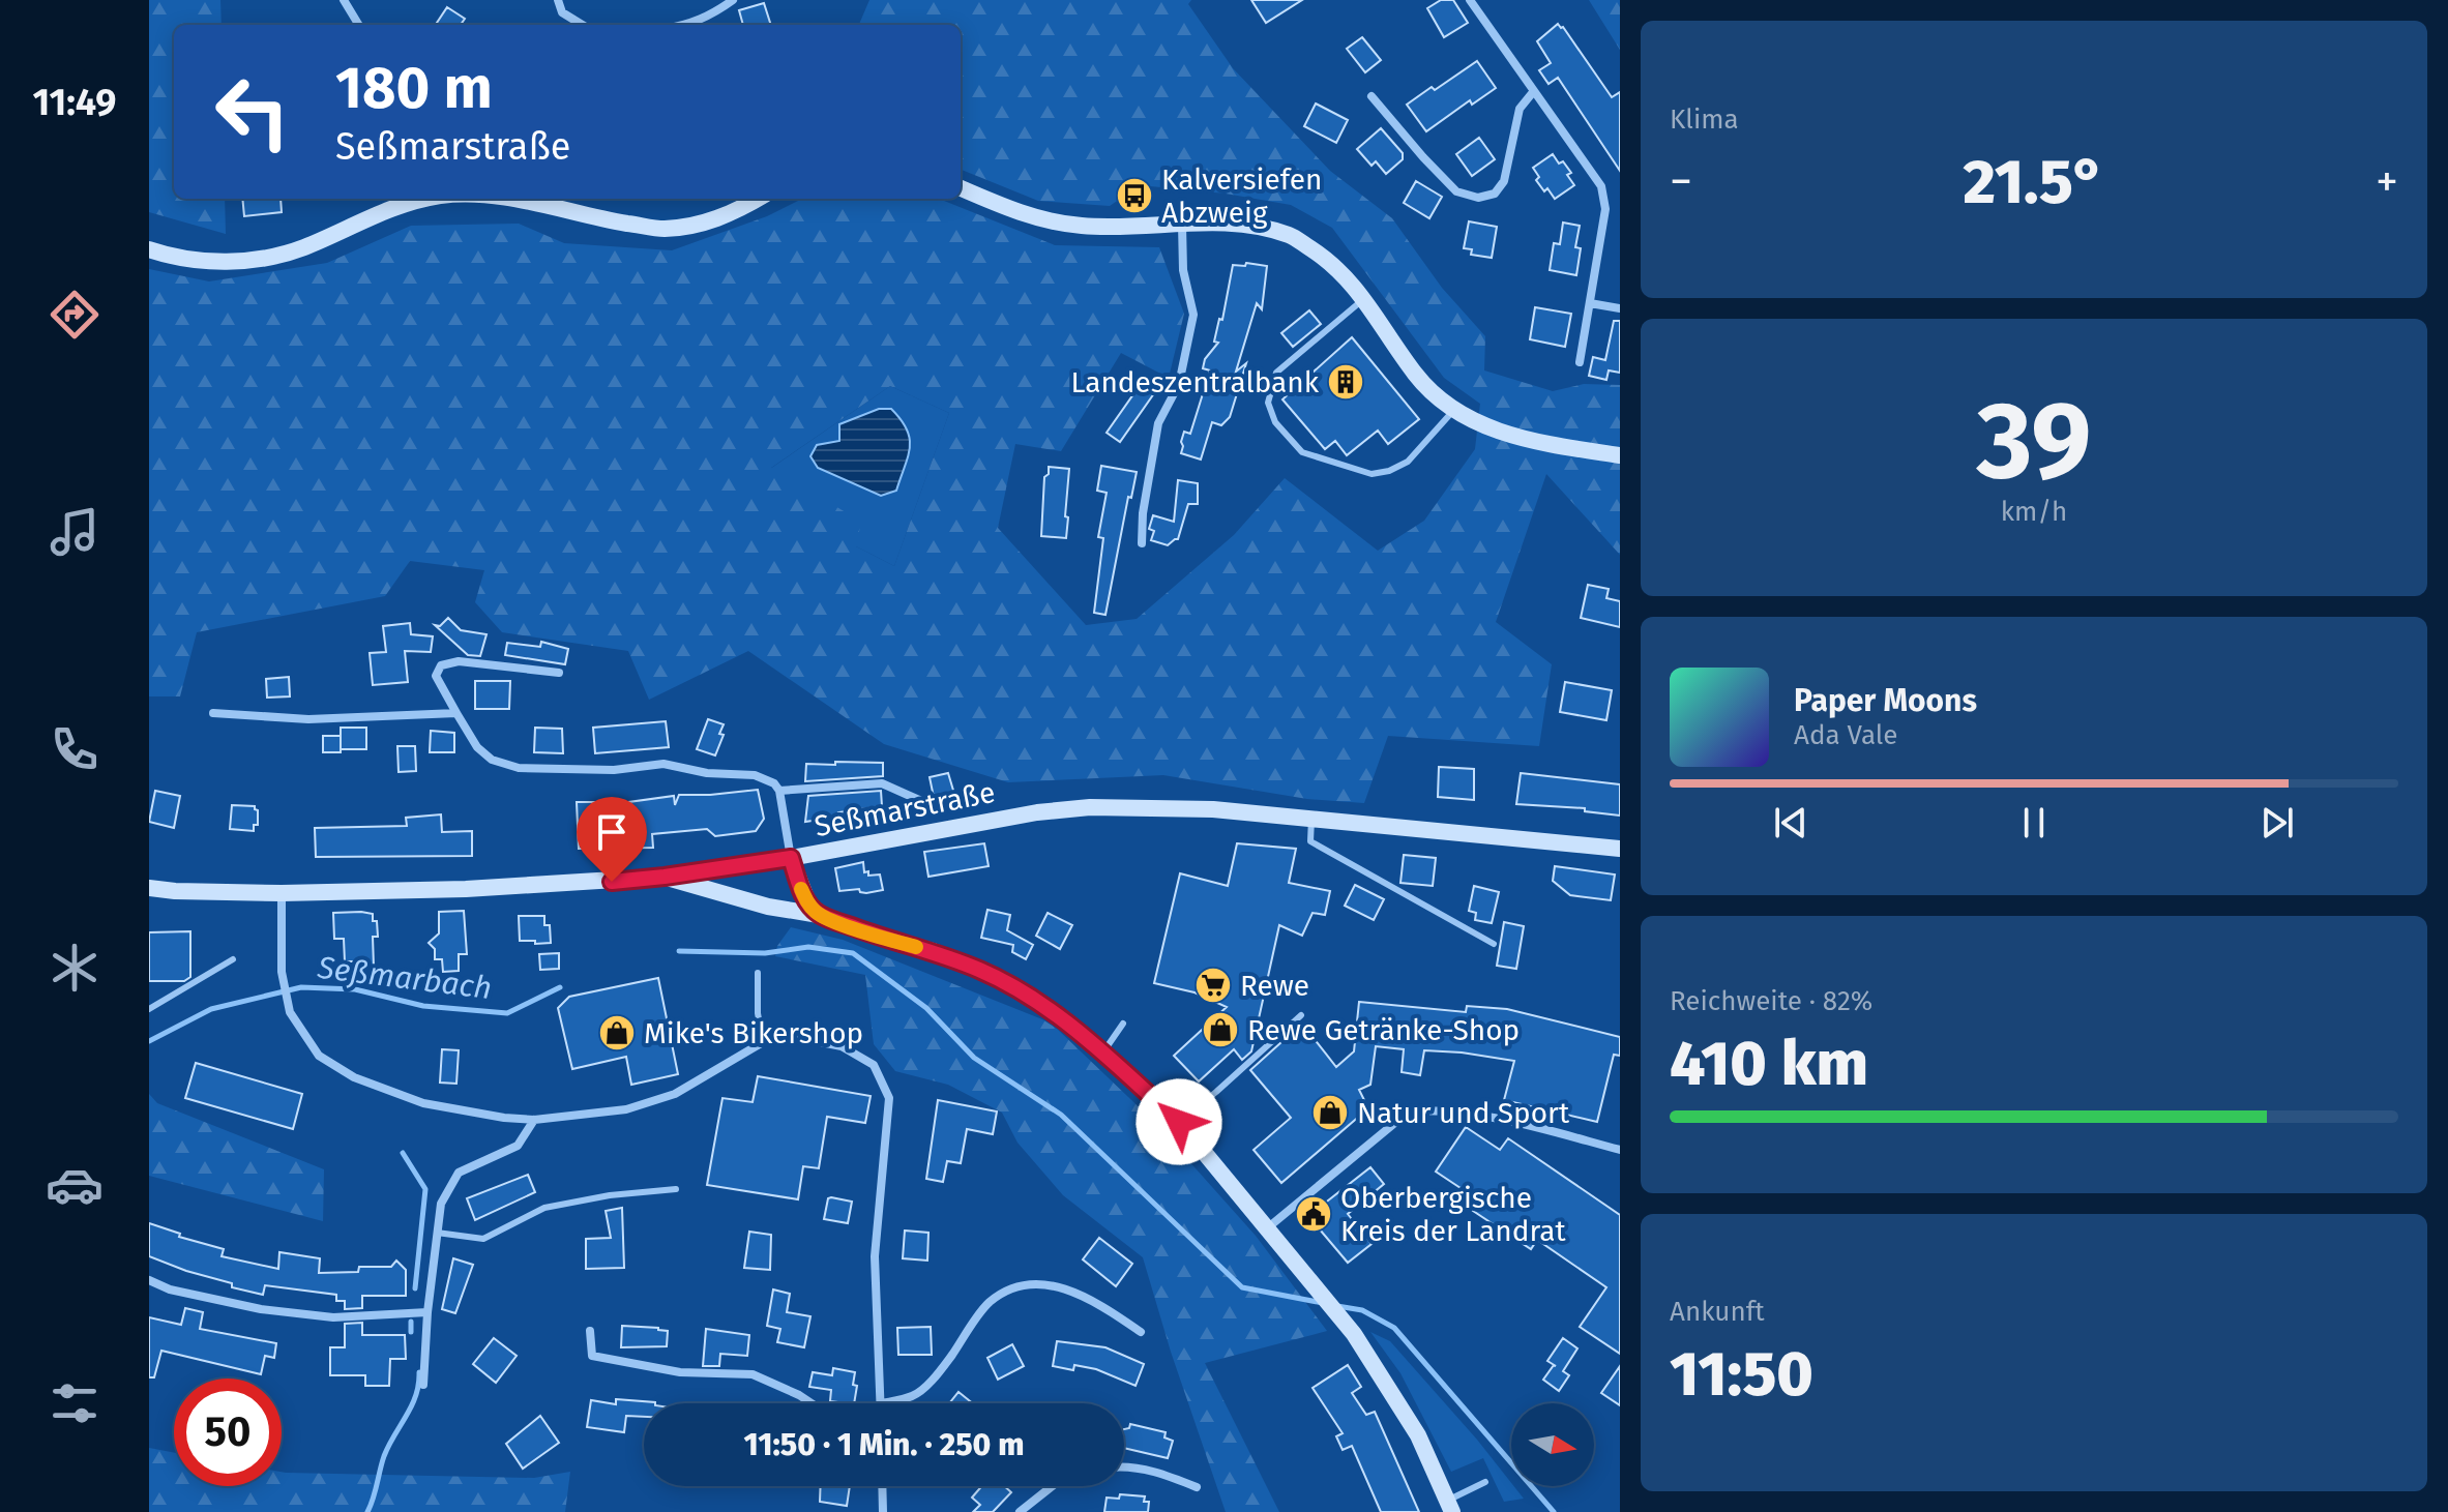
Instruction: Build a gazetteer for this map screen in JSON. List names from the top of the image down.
{
  "streets": {
    "street": ["Seßmarstraße"]
  },
  "water": ["Seßmarbach"],
  "places": {
    "bus stop": ["Kalversiefen Abzweig"],
    "building": ["Landeszentralbank"],
    "supermarket": ["Rewe"],
    "shop": ["Rewe Getränke-Shop", "Mike's Bikershop", "Natur und Sport"],
    "public building": ["Oberbergische Kreis der Landrat"]
  },
  "north": "right",
  "page": {
    "tabs": "11:49",
    "tile": [
      "Klima",
      ["39", "km/h"],
      ["Reichweite · 82%", "410 km"],
      ["Ankunft", "11:50"]
    ],
    "turn": ["180 m", "Seßmarstraße"],
    "heat": ["−", "21.5°", "+"],
    "song": ["Paper Moons", "Ada Vale"],
    "limit": "50",
    "trip": "11:50 · 1 Min. · 250 m"
  }
}
